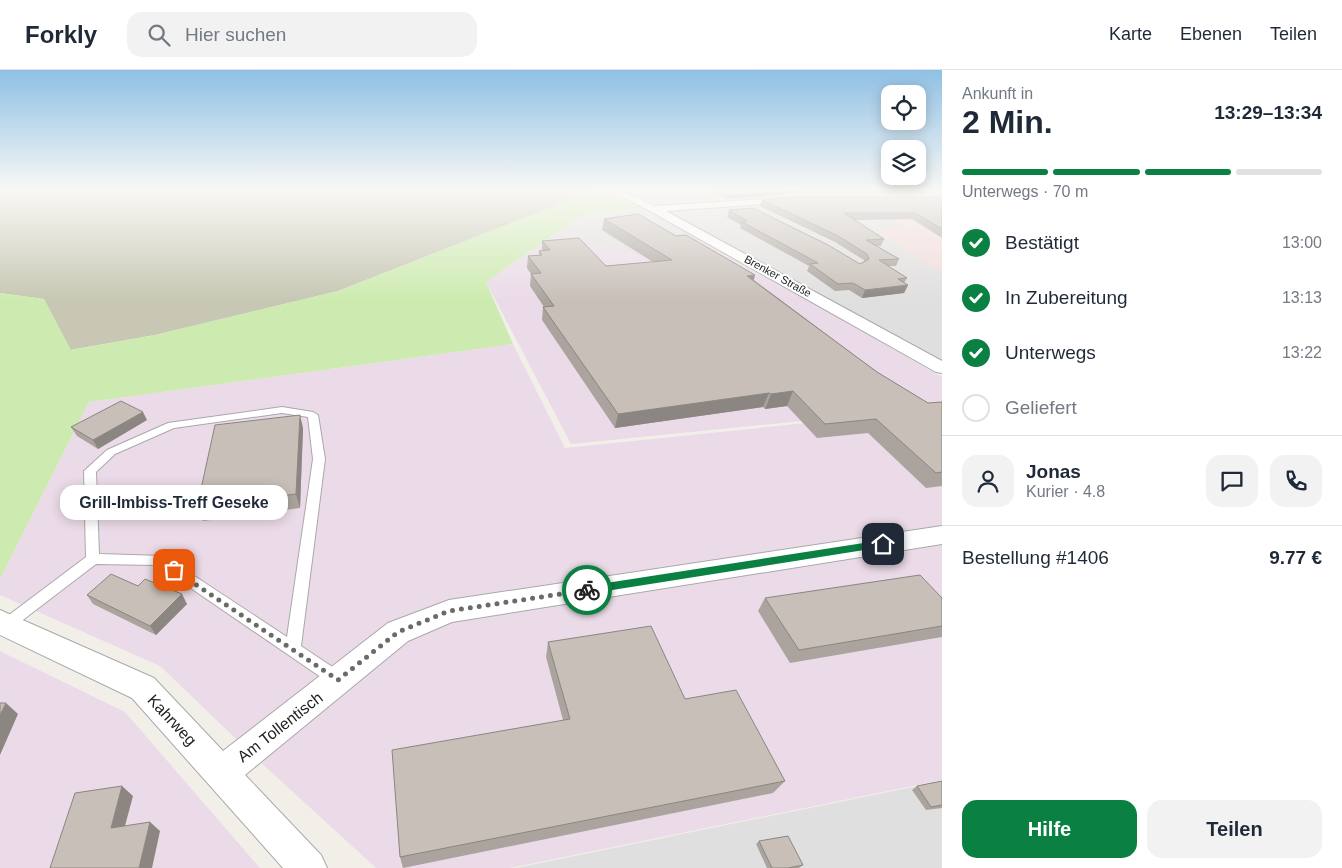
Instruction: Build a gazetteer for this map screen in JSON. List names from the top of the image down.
{
  "streets": {
    "street": ["Brenker Straße", "Kahrweg", "Am Tollentisch"]
  },
  "crossings": [
    ["Kahrweg", "Am Tollentisch"]
  ],
  "places": ["Grill-Imbiss-Treff Geseke"],
  "page": {
    "header": "Forkly",
    "search": "Hier suchen",
    "nav": ["Karte", "Ebenen", "Teilen"],
    "heading": ["2 Min.", "Ankunft in", "13:29–13:34"],
    "panel": [
      "Jonas",
      "Kurier · 4.8",
      "Bestellung #1406",
      "9.77 €"
    ],
    "bar": "Unterwegs · 70 m",
    "list": [
      ["Bestätigt", "13:00"],
      ["In Zubereitung", "13:13"],
      ["Unterwegs", "13:22"],
      "Geliefert"
    ],
    "bubble": "Grill-Imbiss-Treff Geseke",
    "buttons": ["Hilfe", "Teilen"]
  }
}
